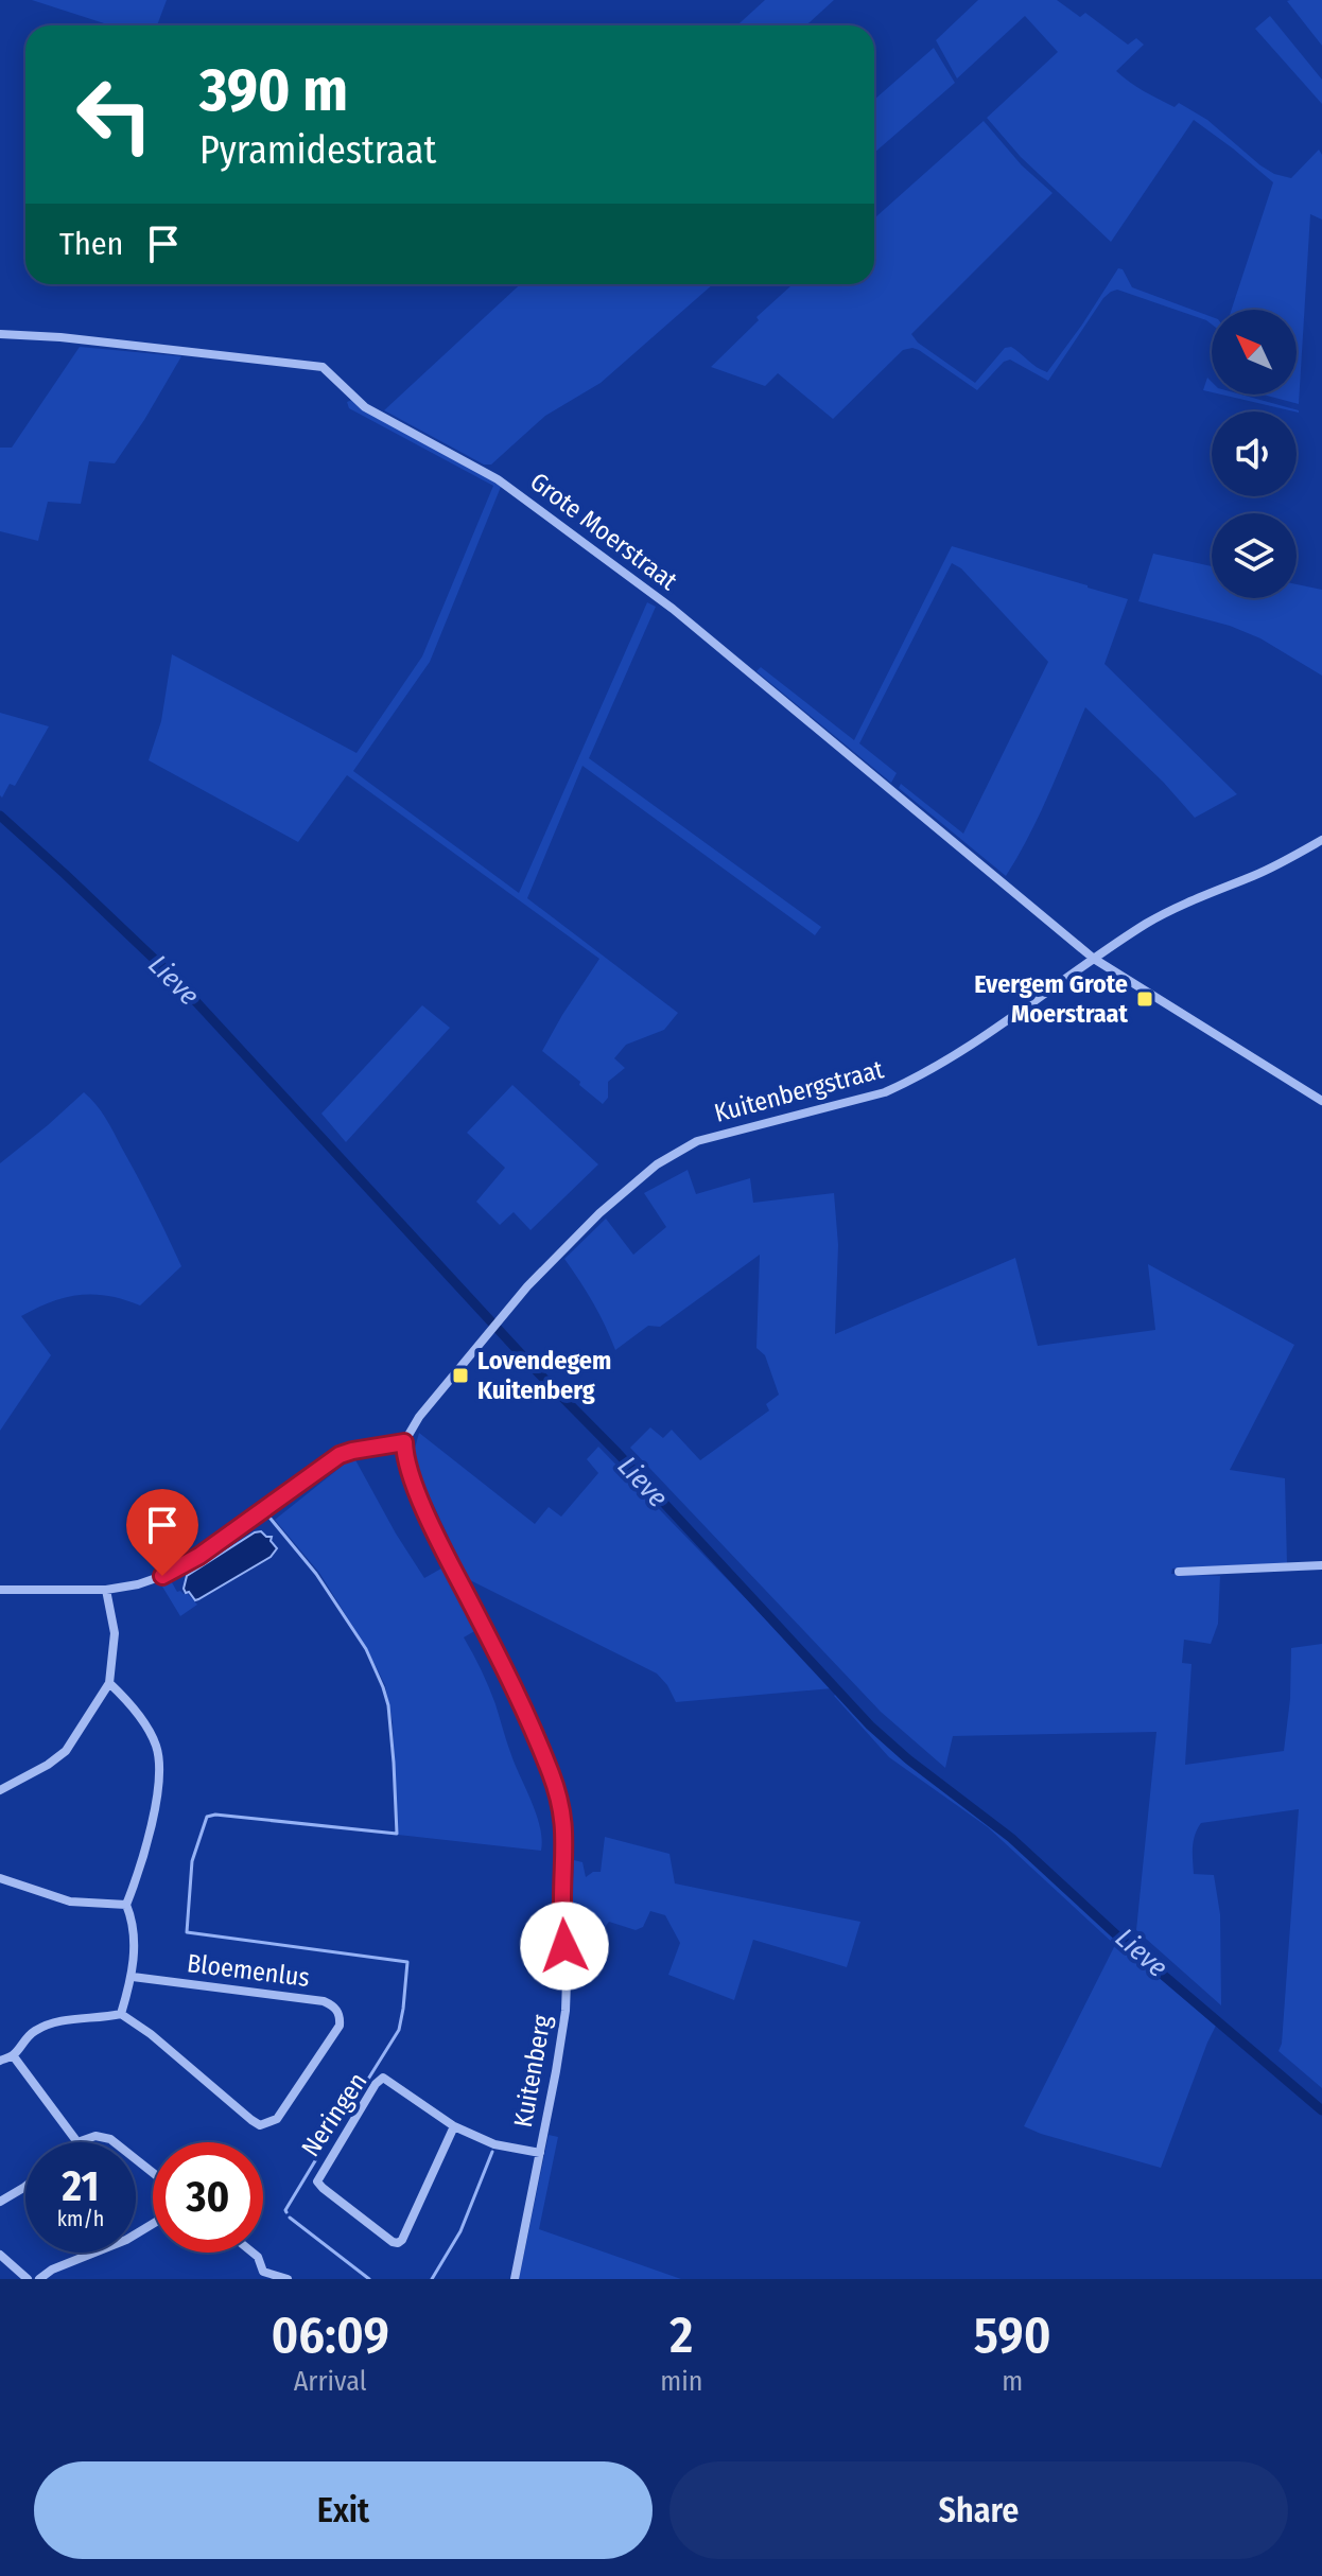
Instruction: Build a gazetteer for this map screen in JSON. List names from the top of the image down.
{
  "streets": {
    "street": [
      "Grote Moerstraat",
      "Kuitenbergstraat",
      "Bloemenlus",
      "Kuitenberg",
      "Neringen"
    ]
  },
  "crossings": [
    ["Grote Moerstraat", "Kuitenbergstraat"],
    ["Kuitenbergstraat", "Kuitenberg"],
    ["Kuitenberg", "Neringen"]
  ],
  "water": ["Lieve"],
  "places": {
    "transit": ["Evergem Grote Moerstraat", "Lovendegem Kuitenberg"]
  },
  "north": "top left",
  "page": {
    "turn": ["390 m", "Pyramidestraat"],
    "then": "Then",
    "speed": "21 km/h",
    "limit": "30",
    "eta": [
      "06:09",
      "Arrival",
      "2",
      "min",
      "590",
      "m"
    ],
    "buttons": ["Exit", "Share"]
  }
}
